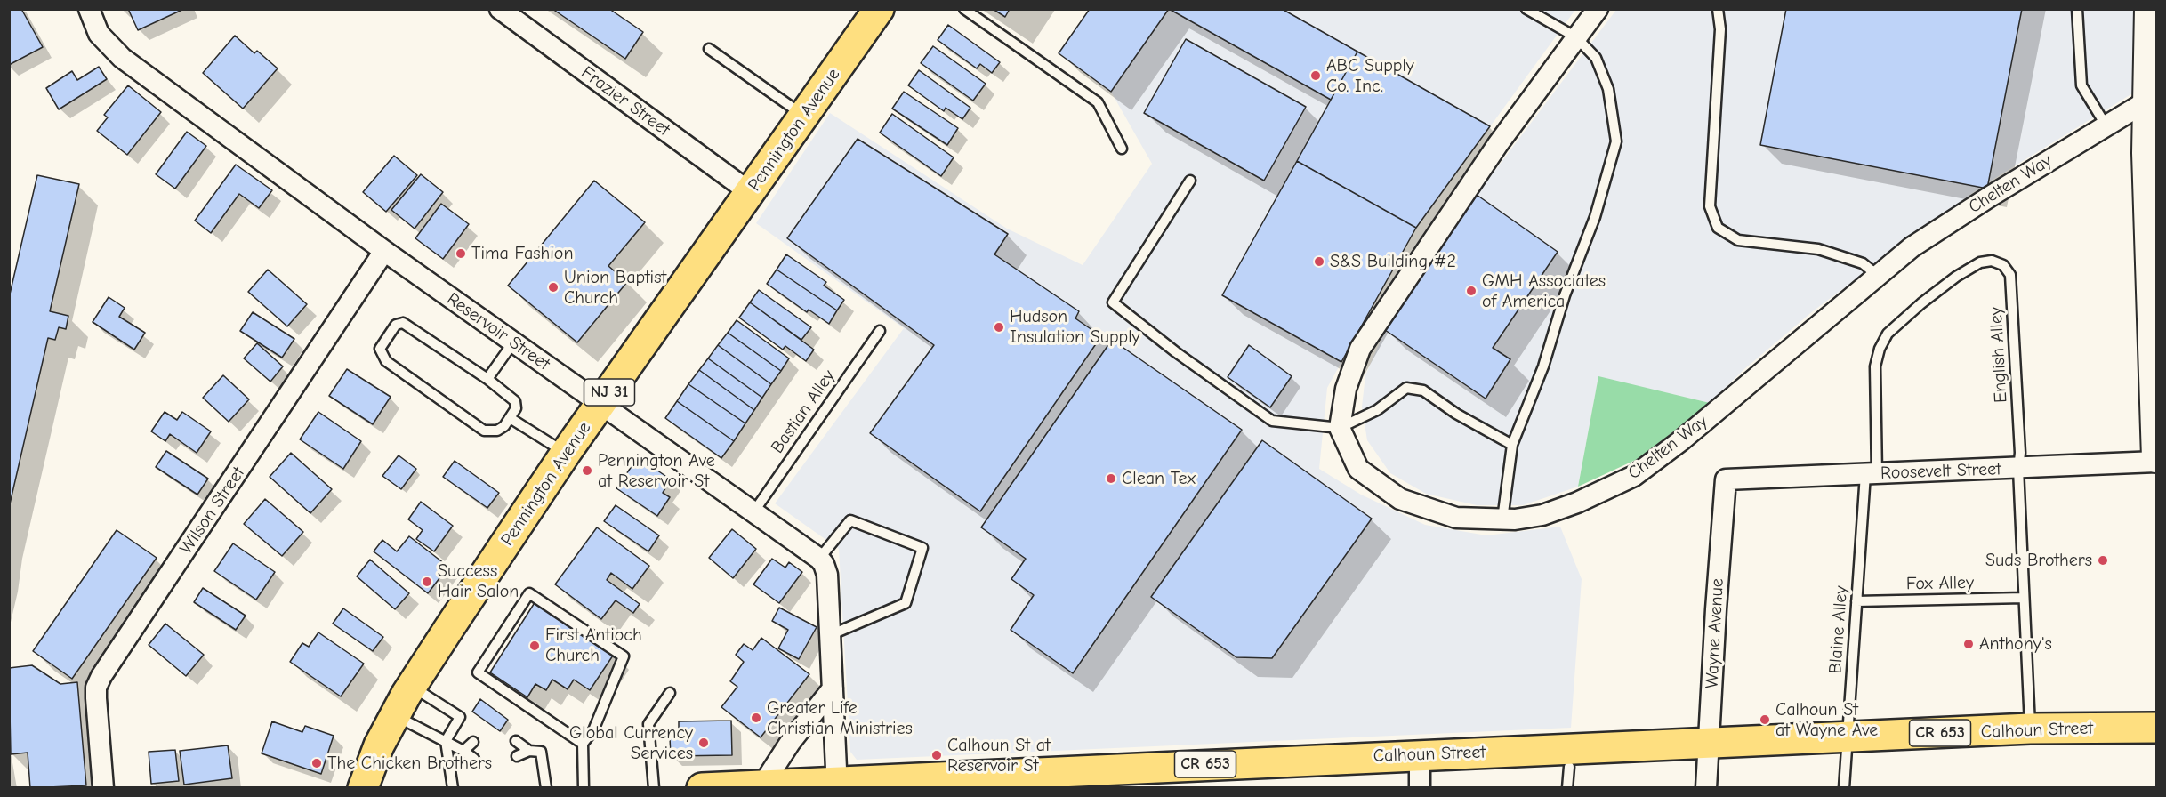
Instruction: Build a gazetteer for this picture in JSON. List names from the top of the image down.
{
  "streets": {
    "main road": [
      "Pennington Avenue",
      "NJ 31",
      "Calhoun Street",
      "CR 653"
    ],
    "street": [
      "Frazier Street",
      "Chelten Way",
      "Reservoir Street",
      "Roosevelt Street",
      "Wilson Street",
      "Wayne Avenue"
    ],
    "lane": [
      "English Alley",
      "Bastian Alley",
      "Fox Alley",
      "Blaine Alley"
    ]
  },
  "crossings": [
    ["Frazier Street", "Pennington Avenue"],
    ["Pennington Avenue", "Reservoir Street"],
    ["Reservoir Street", "Bastian Alley"],
    ["Reservoir Street", "Wilson Street"],
    ["English Alley", "Roosevelt Street"],
    ["English Alley", "Fox Alley"],
    ["English Alley", "Blaine Alley"],
    ["English Alley", "Calhoun Street"],
    ["Roosevelt Street", "Blaine Alley"],
    ["Roosevelt Street", "Wayne Avenue"],
    ["Fox Alley", "Blaine Alley"],
    ["Blaine Alley", "Calhoun Street"],
    ["Wayne Avenue", "Calhoun Street"]
  ],
  "places": [
    "ABC Supply Co. Inc.",
    "Tima Fashion",
    "S&S Building #2",
    "Union Baptist Church",
    "GMH Associates of America",
    "Hudson Insulation Supply",
    "Pennington Ave at Reservoir St",
    "Clean Tex",
    "Suds Brothers",
    "Success Hair Salon",
    "Anthony's",
    "First Antioch Church",
    "Greater Life Christian Ministries",
    "Calhoun St at Wayne Ave",
    "Global Currency Services",
    "Calhoun St at Reservoir St",
    "The Chicken Brothers"
  ]
}
